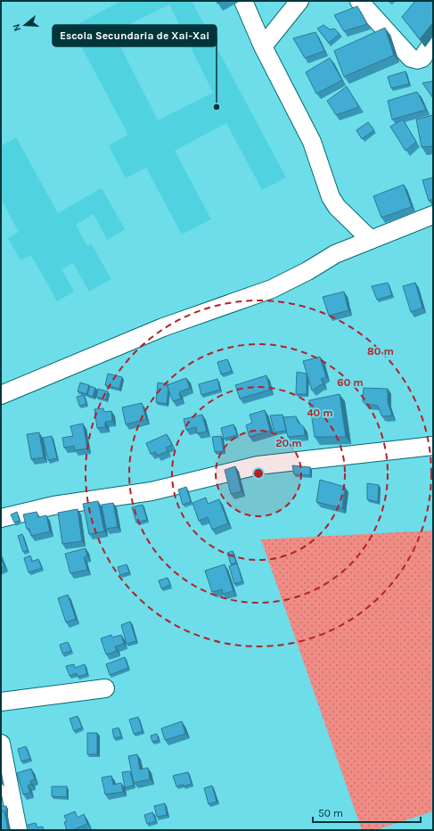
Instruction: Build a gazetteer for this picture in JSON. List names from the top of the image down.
{
  "places": ["Escola Secundaria de Xai-Xai"],
  "scale_bar": "50 m",
  "north": "left",
  "rings": [
    "80 m",
    "60 m",
    "40 m",
    "20 m"
  ]
}
